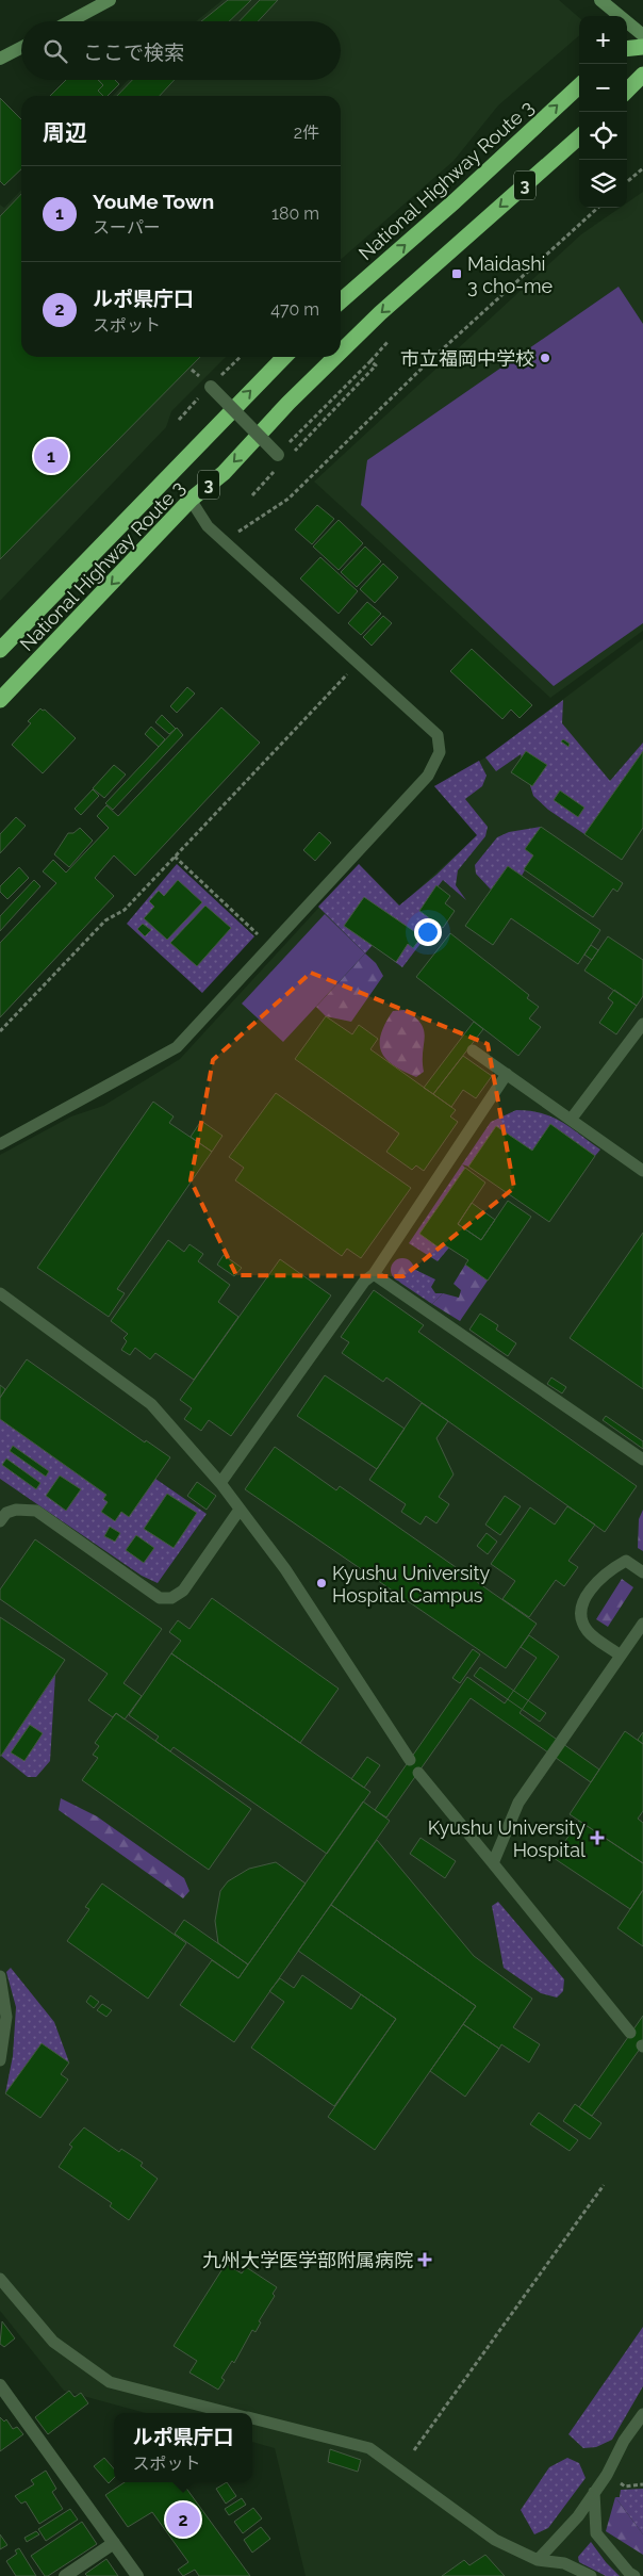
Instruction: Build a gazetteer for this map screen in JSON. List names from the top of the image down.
{
  "streets": {
    "highway": ["National Highway Route 3", "3"]
  },
  "places": {
    "transit": ["Maidashi 3 cho-me"],
    "other": ["市立福岡中学校", "Kyushu University Hospital Campus"],
    "health": ["Kyushu University Hospital", "九州大学医学部附属病院"]
  },
  "page": {
    "map_buttons": ["+", "−"],
    "search": "ここで検索",
    "heading": ["周辺", "2件"],
    "list": [
      {
        "mark": "1",
        "name": "YouMe Town",
        "note": "スーパー",
        "value": "180 m"
      },
      {
        "mark": "2",
        "name": "ルポ県庁口",
        "note": "スポット",
        "value": "470 m"
      }
    ],
    "pins": ["1", "2"],
    "popup": ["ルポ県庁口", "スポット"]
  }
}
